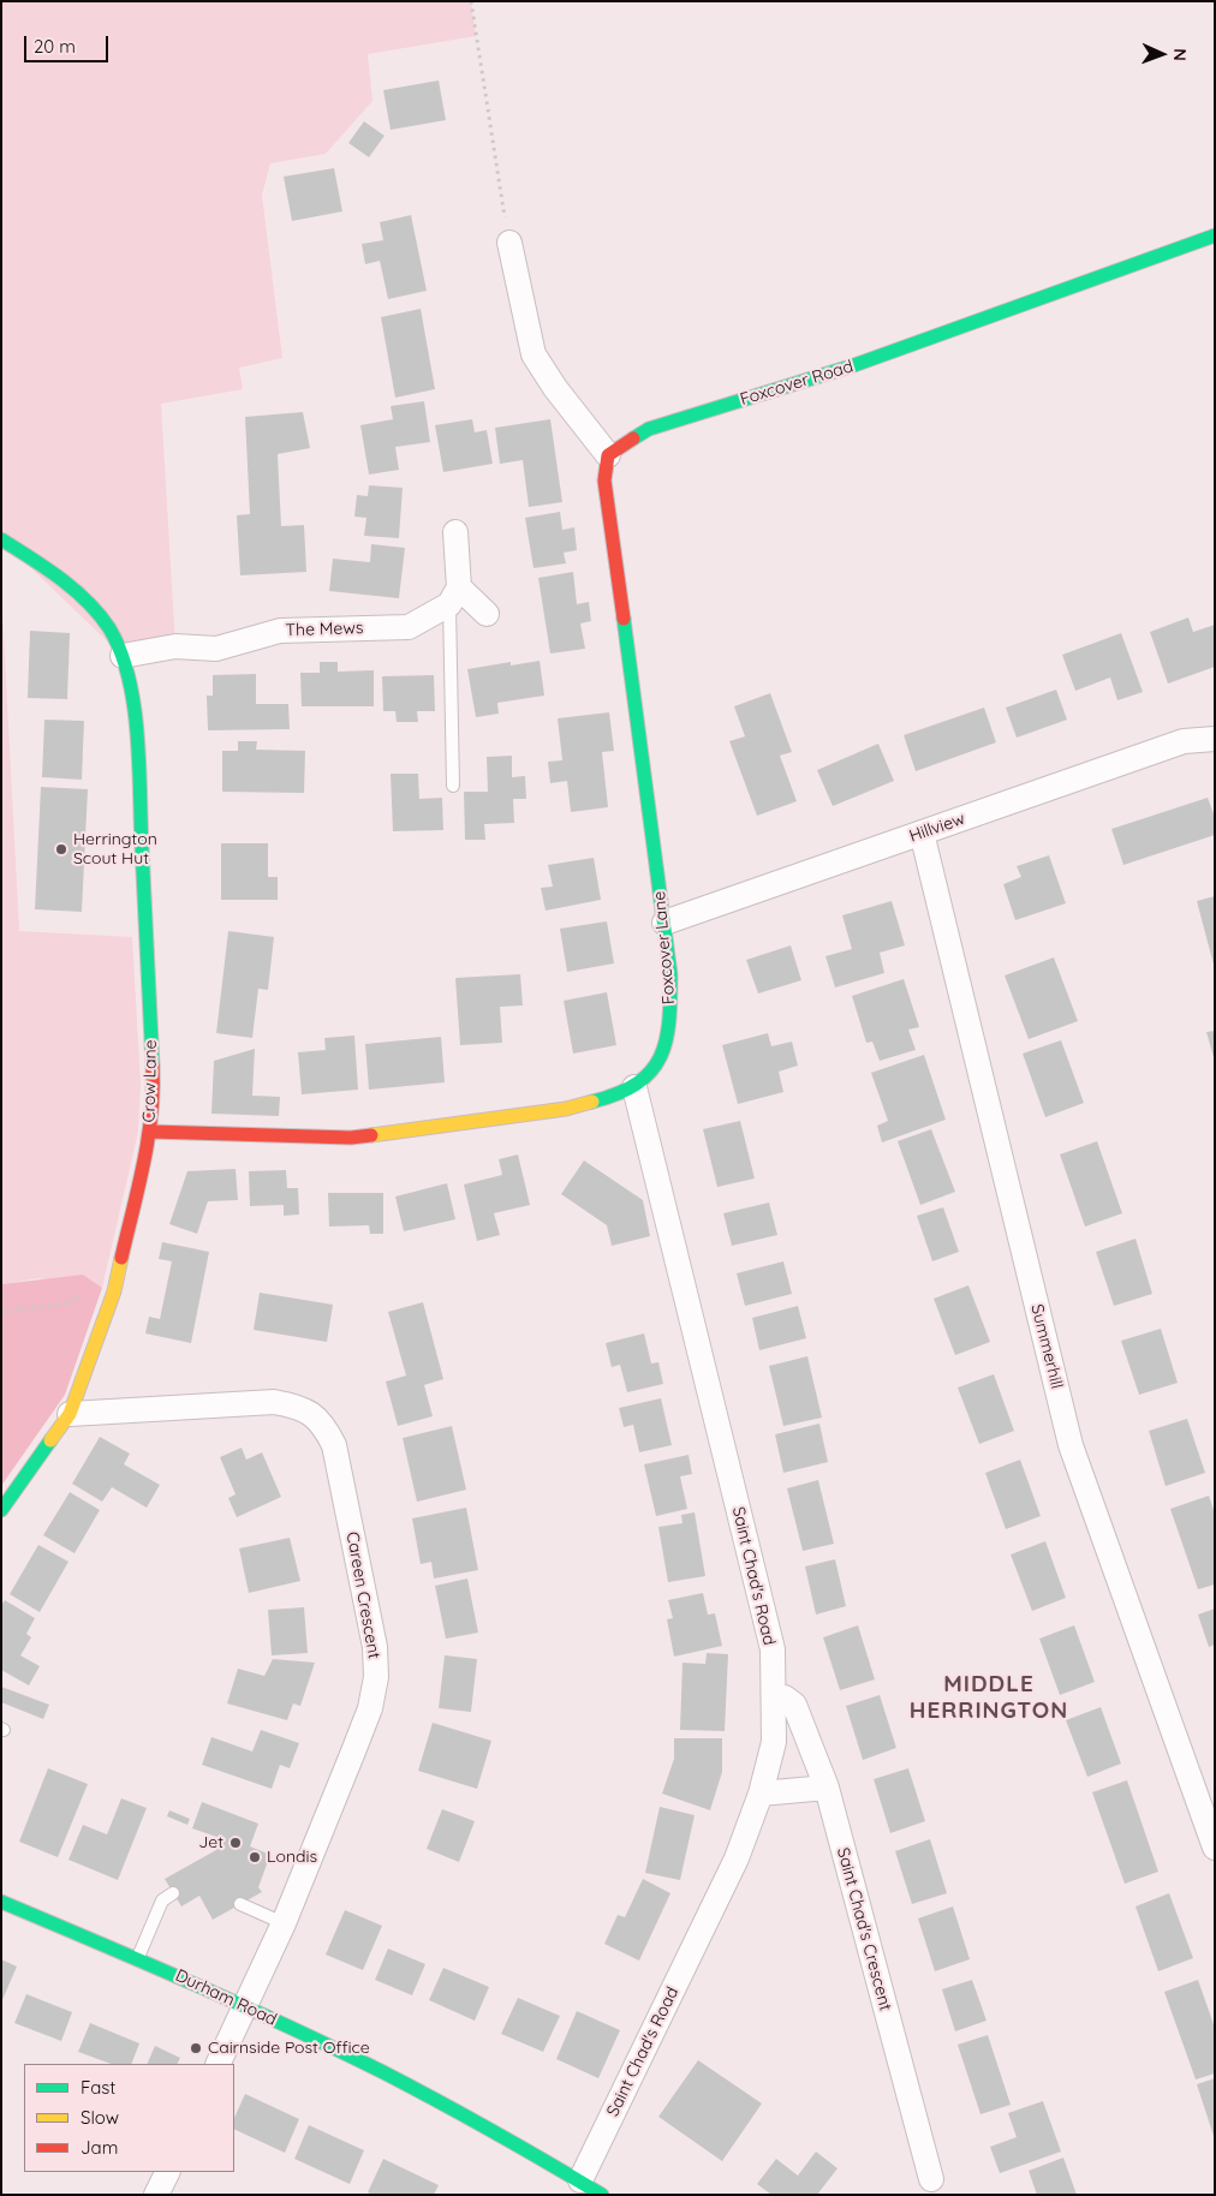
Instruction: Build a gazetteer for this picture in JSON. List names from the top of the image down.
{
  "streets": {
    "main road": [
      "Foxcover Road",
      "Foxcover Lane",
      "Crow Lane",
      "Durham Road"
    ],
    "street": [
      "The Mews",
      "Hillview",
      "Summerhill",
      "Saint Chad's Road",
      "Careen Crescent",
      "Saint Chad's Crescent"
    ]
  },
  "crossings": [
    ["Foxcover Road", "Foxcover Lane"],
    ["The Mews", "Crow Lane"],
    ["Hillview", "Foxcover Lane"],
    ["Hillview", "Summerhill"],
    ["Foxcover Lane", "Crow Lane"],
    ["Foxcover Lane", "Saint Chad's Road"],
    ["Crow Lane", "Careen Crescent"],
    ["Saint Chad's Road", "Saint Chad's Crescent"],
    ["Saint Chad's Road", "Durham Road"],
    ["Careen Crescent", "Durham Road"]
  ],
  "districts": ["MIDDLE HERRINGTON"],
  "places": [
    "Herrington Scout Hut",
    "Jet",
    "Londis",
    "Cairnside Post Office"
  ],
  "legend": ["Fast", "Slow", "Jam"],
  "scale_bar": "20 m",
  "north": "right"
}
